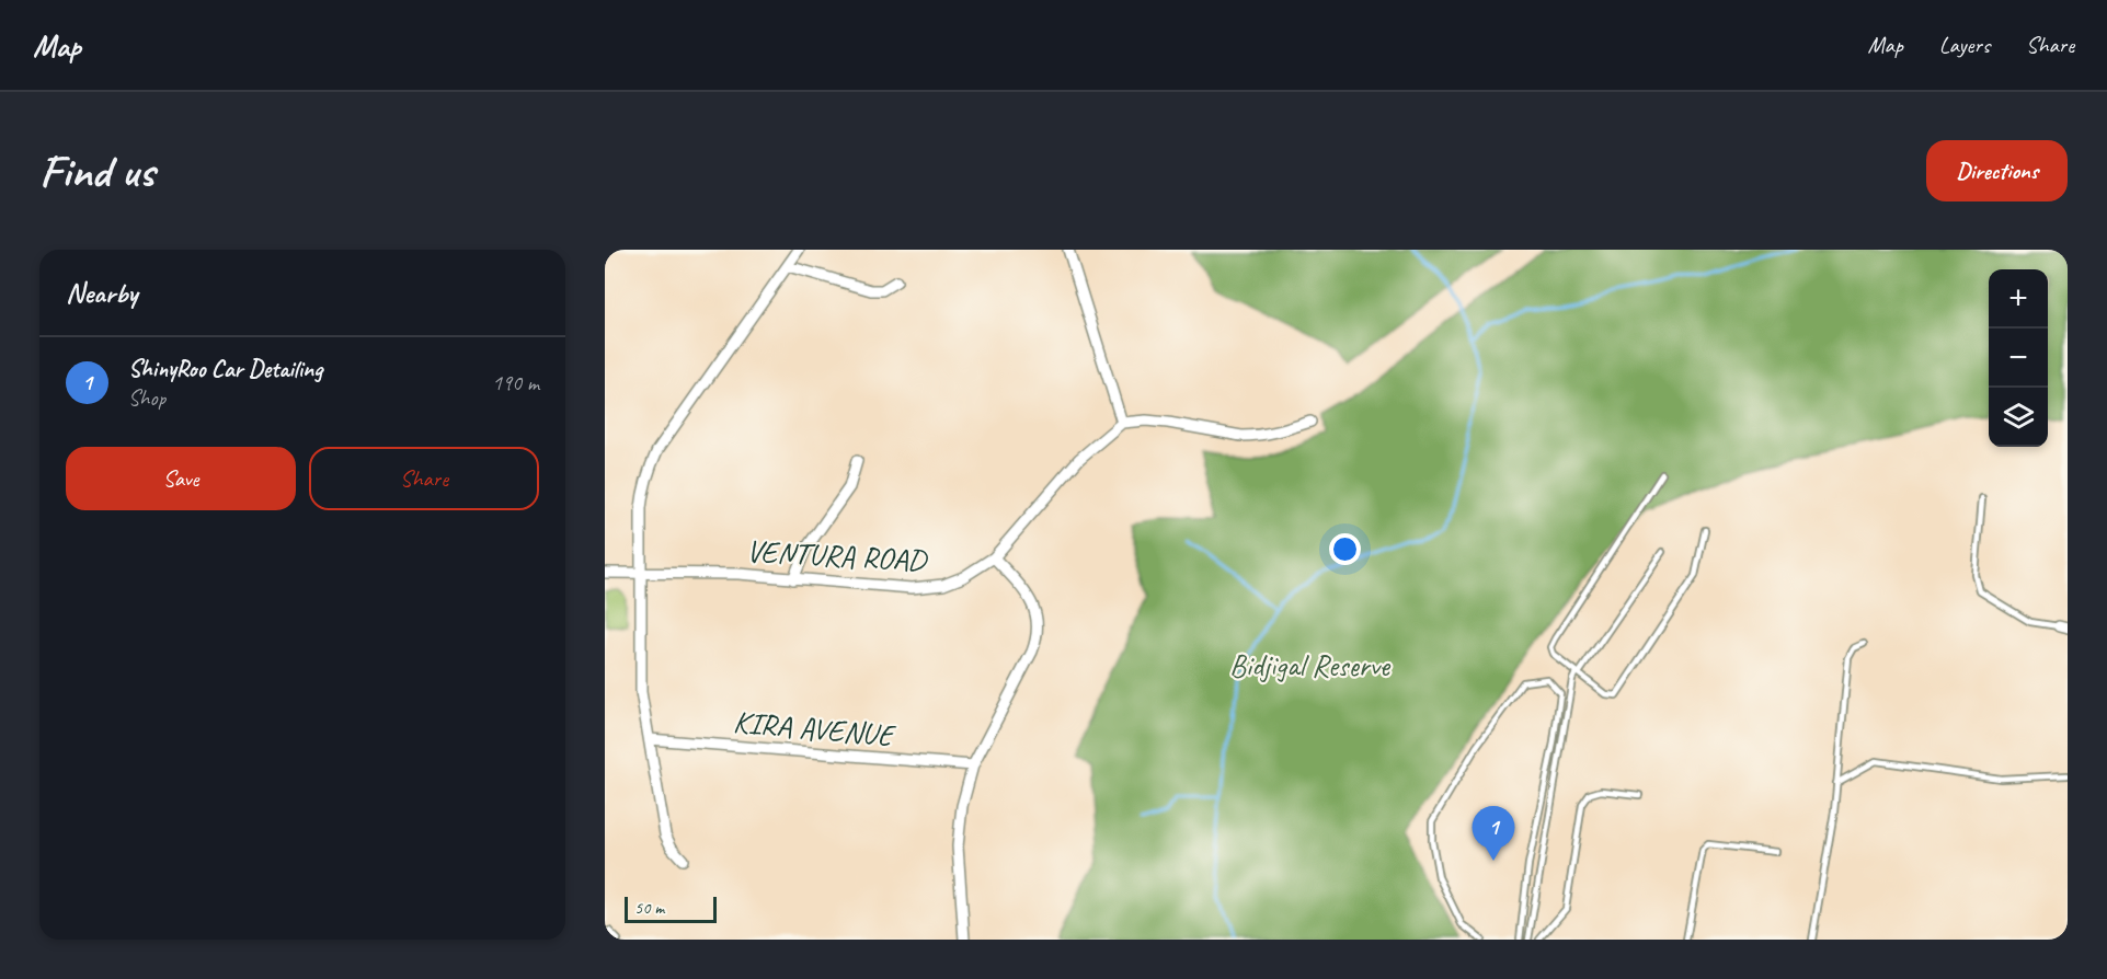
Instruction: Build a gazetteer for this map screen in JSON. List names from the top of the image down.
{
  "streets": {
    "street": ["VENTURA ROAD", "KIRA AVENUE"]
  },
  "parks": ["Bidjigal Reserve"],
  "scale_bar": "50 m",
  "page": {
    "header": "Map",
    "nav": ["Map", "Layers", "Share"],
    "buttons": [
      "Directions",
      ["Save", "Share"]
    ],
    "title": "Find us",
    "heading": "Nearby",
    "map_buttons": ["+", "−"],
    "list": [
      {
        "mark": "1",
        "name": "ShinyRoo Car Detailing",
        "note": "Shop",
        "value": "190 m"
      }
    ],
    "pins": "1",
    "scale": "50 m"
  }
}
